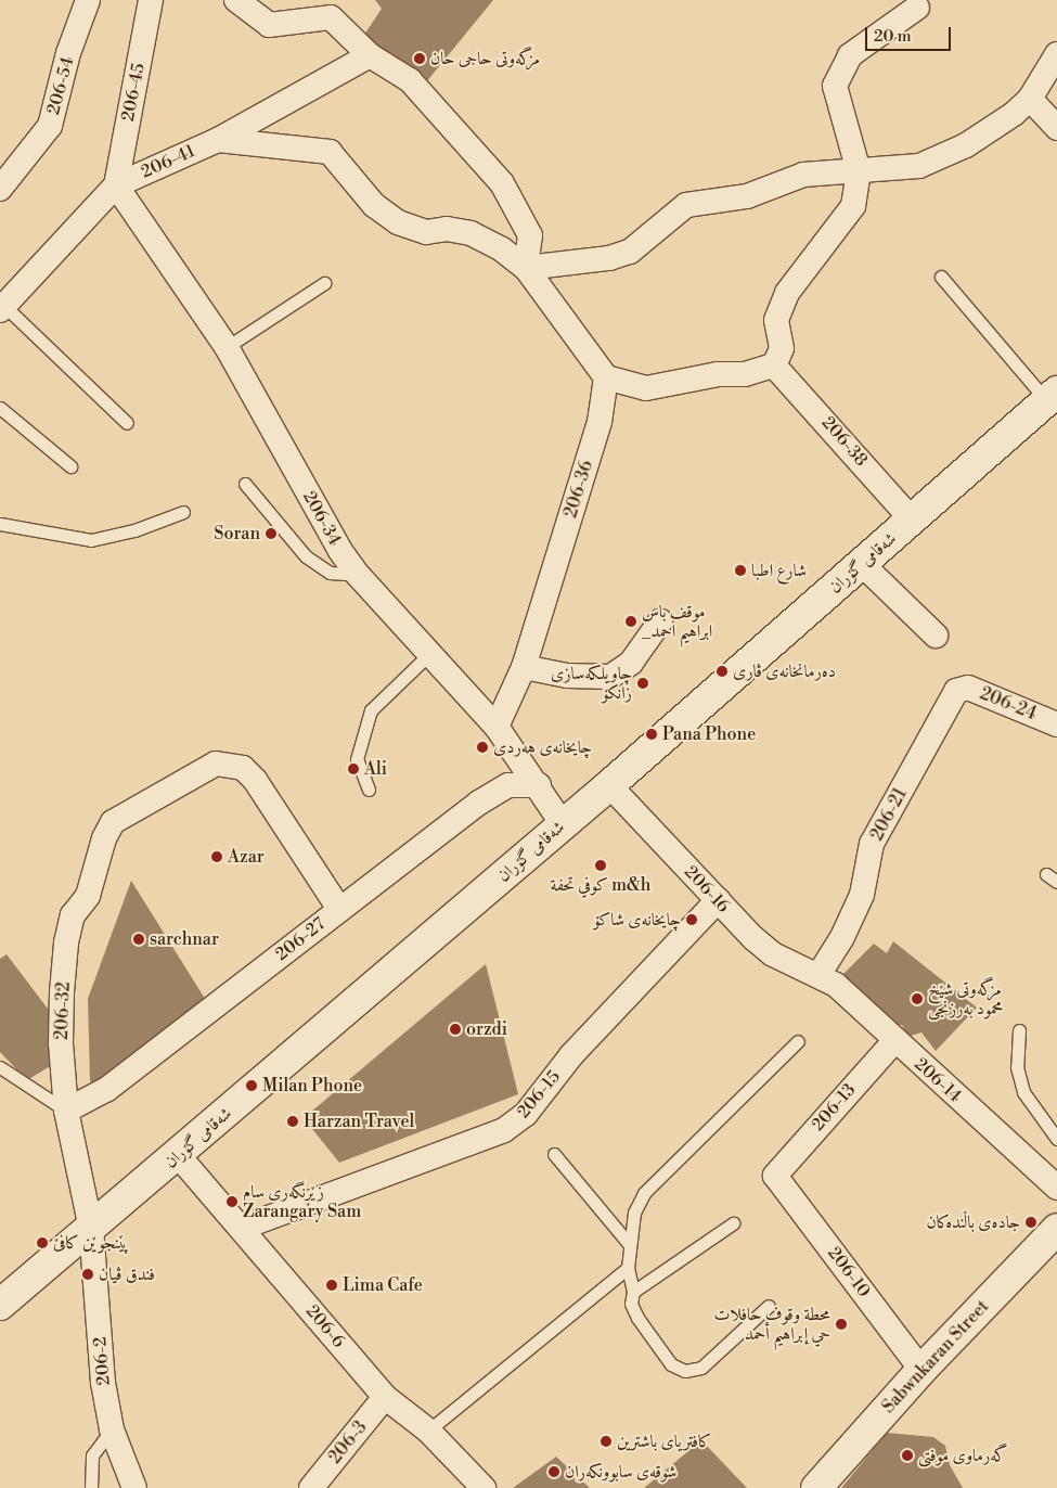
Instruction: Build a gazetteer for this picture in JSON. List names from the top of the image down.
{
  "streets": {
    "main road": ["شەقامی گۆران", "Sabwnkaran Street"],
    "street": [
      "206-54",
      "206-45",
      "206-41",
      "206-38",
      "206-36",
      "206-34",
      "206-24",
      "206-21",
      "206-16",
      "206-27",
      "206-32",
      "206-14",
      "206-15",
      "206-13",
      "206-10",
      "206-6",
      "206-2",
      "206-3"
    ]
  },
  "crossings": [
    ["206-45", "206-41"],
    ["206-45", "206-34"],
    ["206-41", "206-34"],
    ["206-38", "شەقامی گۆران"],
    ["206-36", "206-34"],
    ["206-34", "شەقامی گۆران"],
    ["206-34", "206-27"],
    ["شەقامی گۆران", "206-16"],
    ["شەقامی گۆران", "206-32"],
    ["شەقامی گۆران", "206-6"],
    ["شەقامی گۆران", "206-2"],
    ["206-24", "206-21"],
    ["206-21", "206-16"],
    ["206-21", "206-14"],
    ["206-16", "206-14"],
    ["206-16", "206-15"],
    ["206-27", "206-32"],
    ["206-32", "206-2"],
    ["206-14", "206-13"],
    ["206-15", "206-6"],
    ["206-13", "206-10"],
    ["206-10", "Sabwnkaran Street"],
    ["206-6", "206-3"]
  ],
  "places": [
    "مزگەوتی حاجی حان",
    "Soran",
    "شارع اطبا",
    "موقف باس _ابراهیم احمد",
    "دەرمانخانەی ڤاری",
    "چاویلكە‌سازی زانكۆ",
    "Pana Phone",
    "چایخانەی هەردی",
    "Ali",
    "Azar",
    "كوفي تحفة m&h",
    "چایخانەی شاکۆ",
    "sarchnar",
    "مزگەوتی شێخ محمود بەرزنجی",
    "orzdi",
    "Milan Phone",
    "Harzan Travel",
    "زێڕنگەری سام Zarangary Sam",
    "جادەی باڵندەکان",
    "پێنجوێن کافێ",
    "فندق ڤيان",
    "Lima Cafe",
    "محطة وقوف حافلات حي إبراهيم أحمد",
    "كافترياى باشترين",
    "گەرماوی موفتی",
    "شوقەی سابوونکەران"
  ],
  "scale_bar": "20 m"
}
